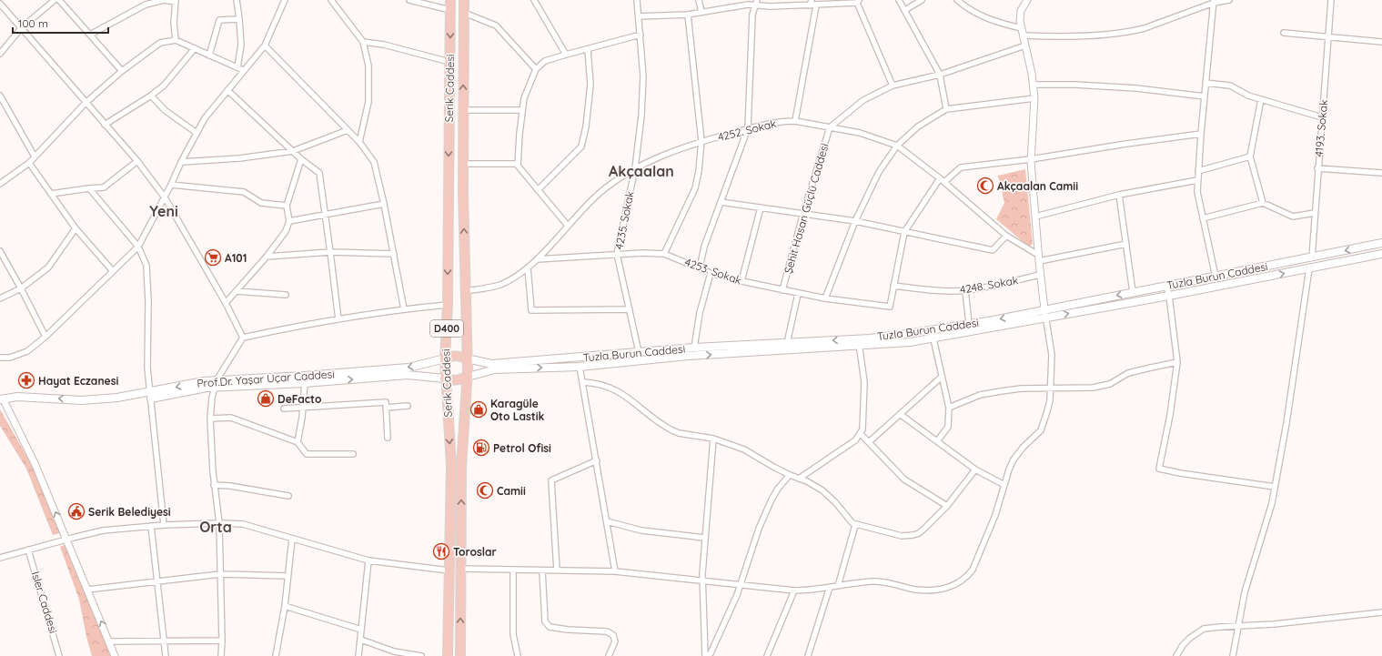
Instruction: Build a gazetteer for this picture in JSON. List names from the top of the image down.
{
  "streets": {
    "highway": ["Serik Caddesi", "D400"],
    "main road": ["Tuzla Burun Caddesi", "Prof.Dr. Yaşar Uçar Caddesi"],
    "street": [
      "4193. Sokak",
      "4252. Sokak",
      "Şehit Hasan Güçlü Caddesi",
      "4235. Sokak",
      "4253. Sokak",
      "4248. Sokak",
      "Isler Caddesi"
    ]
  },
  "crossings": [
    ["Serik Caddesi", "4252. Sokak"],
    ["Serik Caddesi", "Tuzla Burun Caddesi"],
    ["Serik Caddesi", "Prof.Dr. Yaşar Uçar Caddesi"],
    ["4193. Sokak", "Tuzla Burun Caddesi"],
    ["4252. Sokak", "Şehit Hasan Güçlü Caddesi"],
    ["4252. Sokak", "4235. Sokak"],
    ["4252. Sokak", "4253. Sokak"],
    ["Şehit Hasan Güçlü Caddesi", "4253. Sokak"],
    ["4235. Sokak", "4253. Sokak"],
    ["4235. Sokak", "Tuzla Burun Caddesi"],
    ["4253. Sokak", "4248. Sokak"],
    ["Tuzla Burun Caddesi", "Prof.Dr. Yaşar Uçar Caddesi"]
  ],
  "districts": ["Akçaalan", "Yeni", "Orta"],
  "places": {
    "mosque": ["Akçaalan Camii", "Camii"],
    "supermarket": ["A101"],
    "pharmacy": ["Hayat Eczanesi"],
    "shop": ["DeFacto", "Karagüle Oto Lastik"],
    "fuel station": ["Petrol Ofisi"],
    "public building": ["Serik Belediyesi"],
    "restaurant": ["Toroslar"]
  },
  "scale_bar": "100 m"
}
